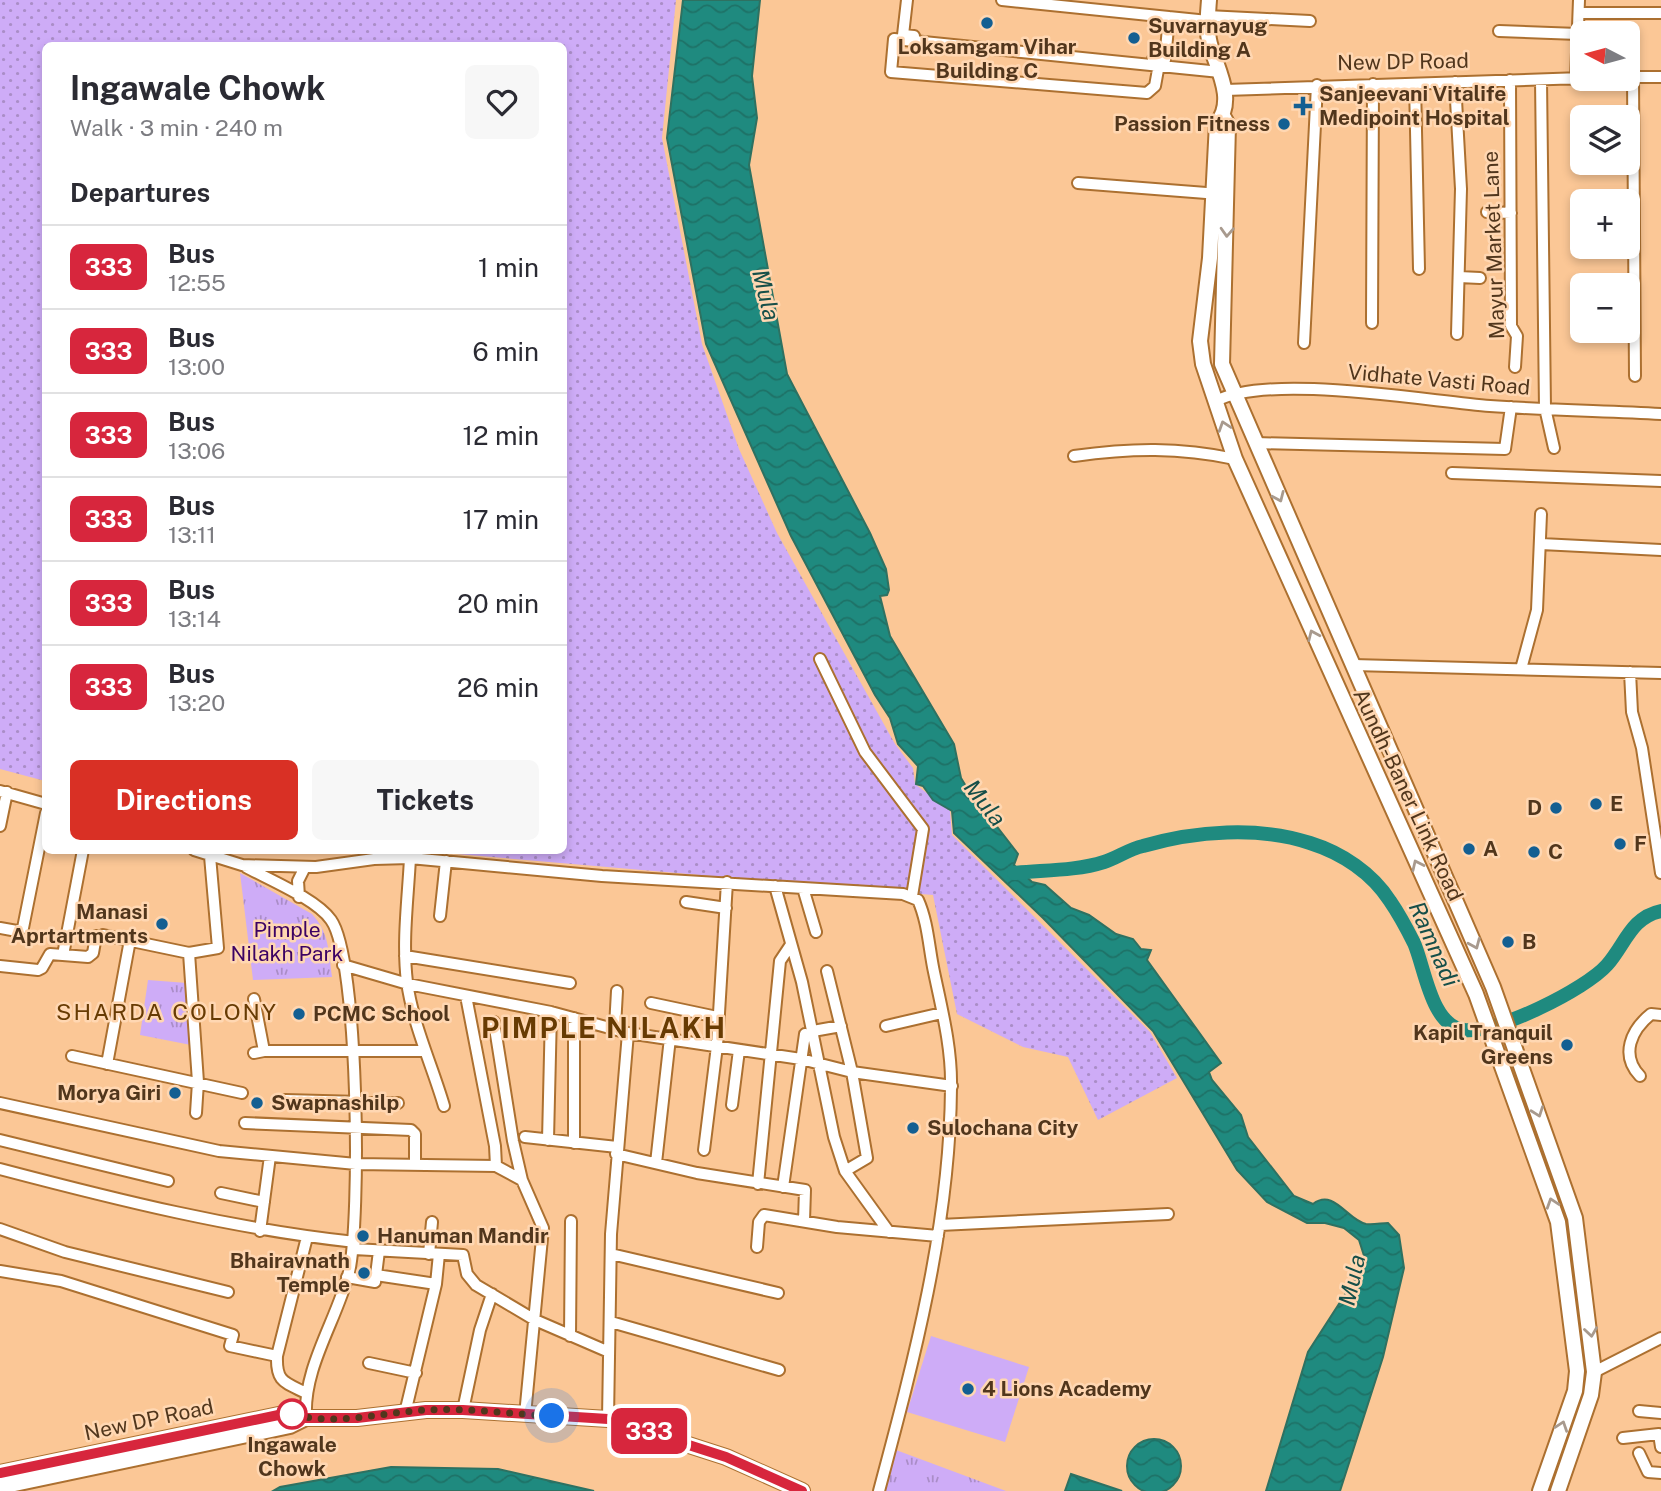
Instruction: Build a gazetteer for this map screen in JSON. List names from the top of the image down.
{
  "streets": {
    "main road": ["New DP Road", "Aundh-Baner Link Road"],
    "street": ["Mayur Market Lane", "Vidhate Vasti Road"]
  },
  "crossings": [
    ["New DP Road", "Mayur Market Lane"],
    ["New DP Road", "Aundh-Baner Link Road"],
    ["Vidhate Vasti Road", "Aundh-Baner Link Road"]
  ],
  "districts": ["SHARDA COLONY", "PIMPLE NILAKH"],
  "water": ["Mula", "Ramnadi"],
  "parks": ["Pimple Nilakh Park"],
  "places": {
    "other": [
      "Loksamgam Vihar Building C",
      "Suvarnayug Building A",
      "Passion Fitness",
      "E",
      "D",
      "F",
      "A",
      "C",
      "Manasi Aprtartments",
      "B",
      "PCMC School",
      "Kapil Tranquil Greens",
      "Morya Giri",
      "Swapnashilp",
      "Sulochana City",
      "Hanuman Mandir",
      "Bhairavnath Temple",
      "4 Lions Academy",
      "Ingawale Chowk"
    ],
    "health": ["Sanjeevani Vitalife Medipoint Hospital"]
  },
  "lines": ["bus line 333"],
  "north": "left",
  "page": {
    "on_map": "333",
    "map_buttons": ["+", "−"],
    "heading": [
      ["Ingawale Chowk", "Walk · 3 min · 240 m"],
      "Departures"
    ],
    "list": [
      {
        "mark": "333",
        "name": "Bus",
        "note": "12:55",
        "value": "1 min"
      },
      {
        "mark": "333",
        "name": "Bus",
        "note": "13:00",
        "value": "6 min"
      },
      {
        "mark": "333",
        "name": "Bus",
        "note": "13:06",
        "value": "12 min"
      },
      {
        "mark": "333",
        "name": "Bus",
        "note": "13:11",
        "value": "17 min"
      },
      {
        "mark": "333",
        "name": "Bus",
        "note": "13:14",
        "value": "20 min"
      },
      {
        "mark": "333",
        "name": "Bus",
        "note": "13:20",
        "value": "26 min"
      }
    ],
    "buttons": ["Directions", "Tickets"]
  }
}
